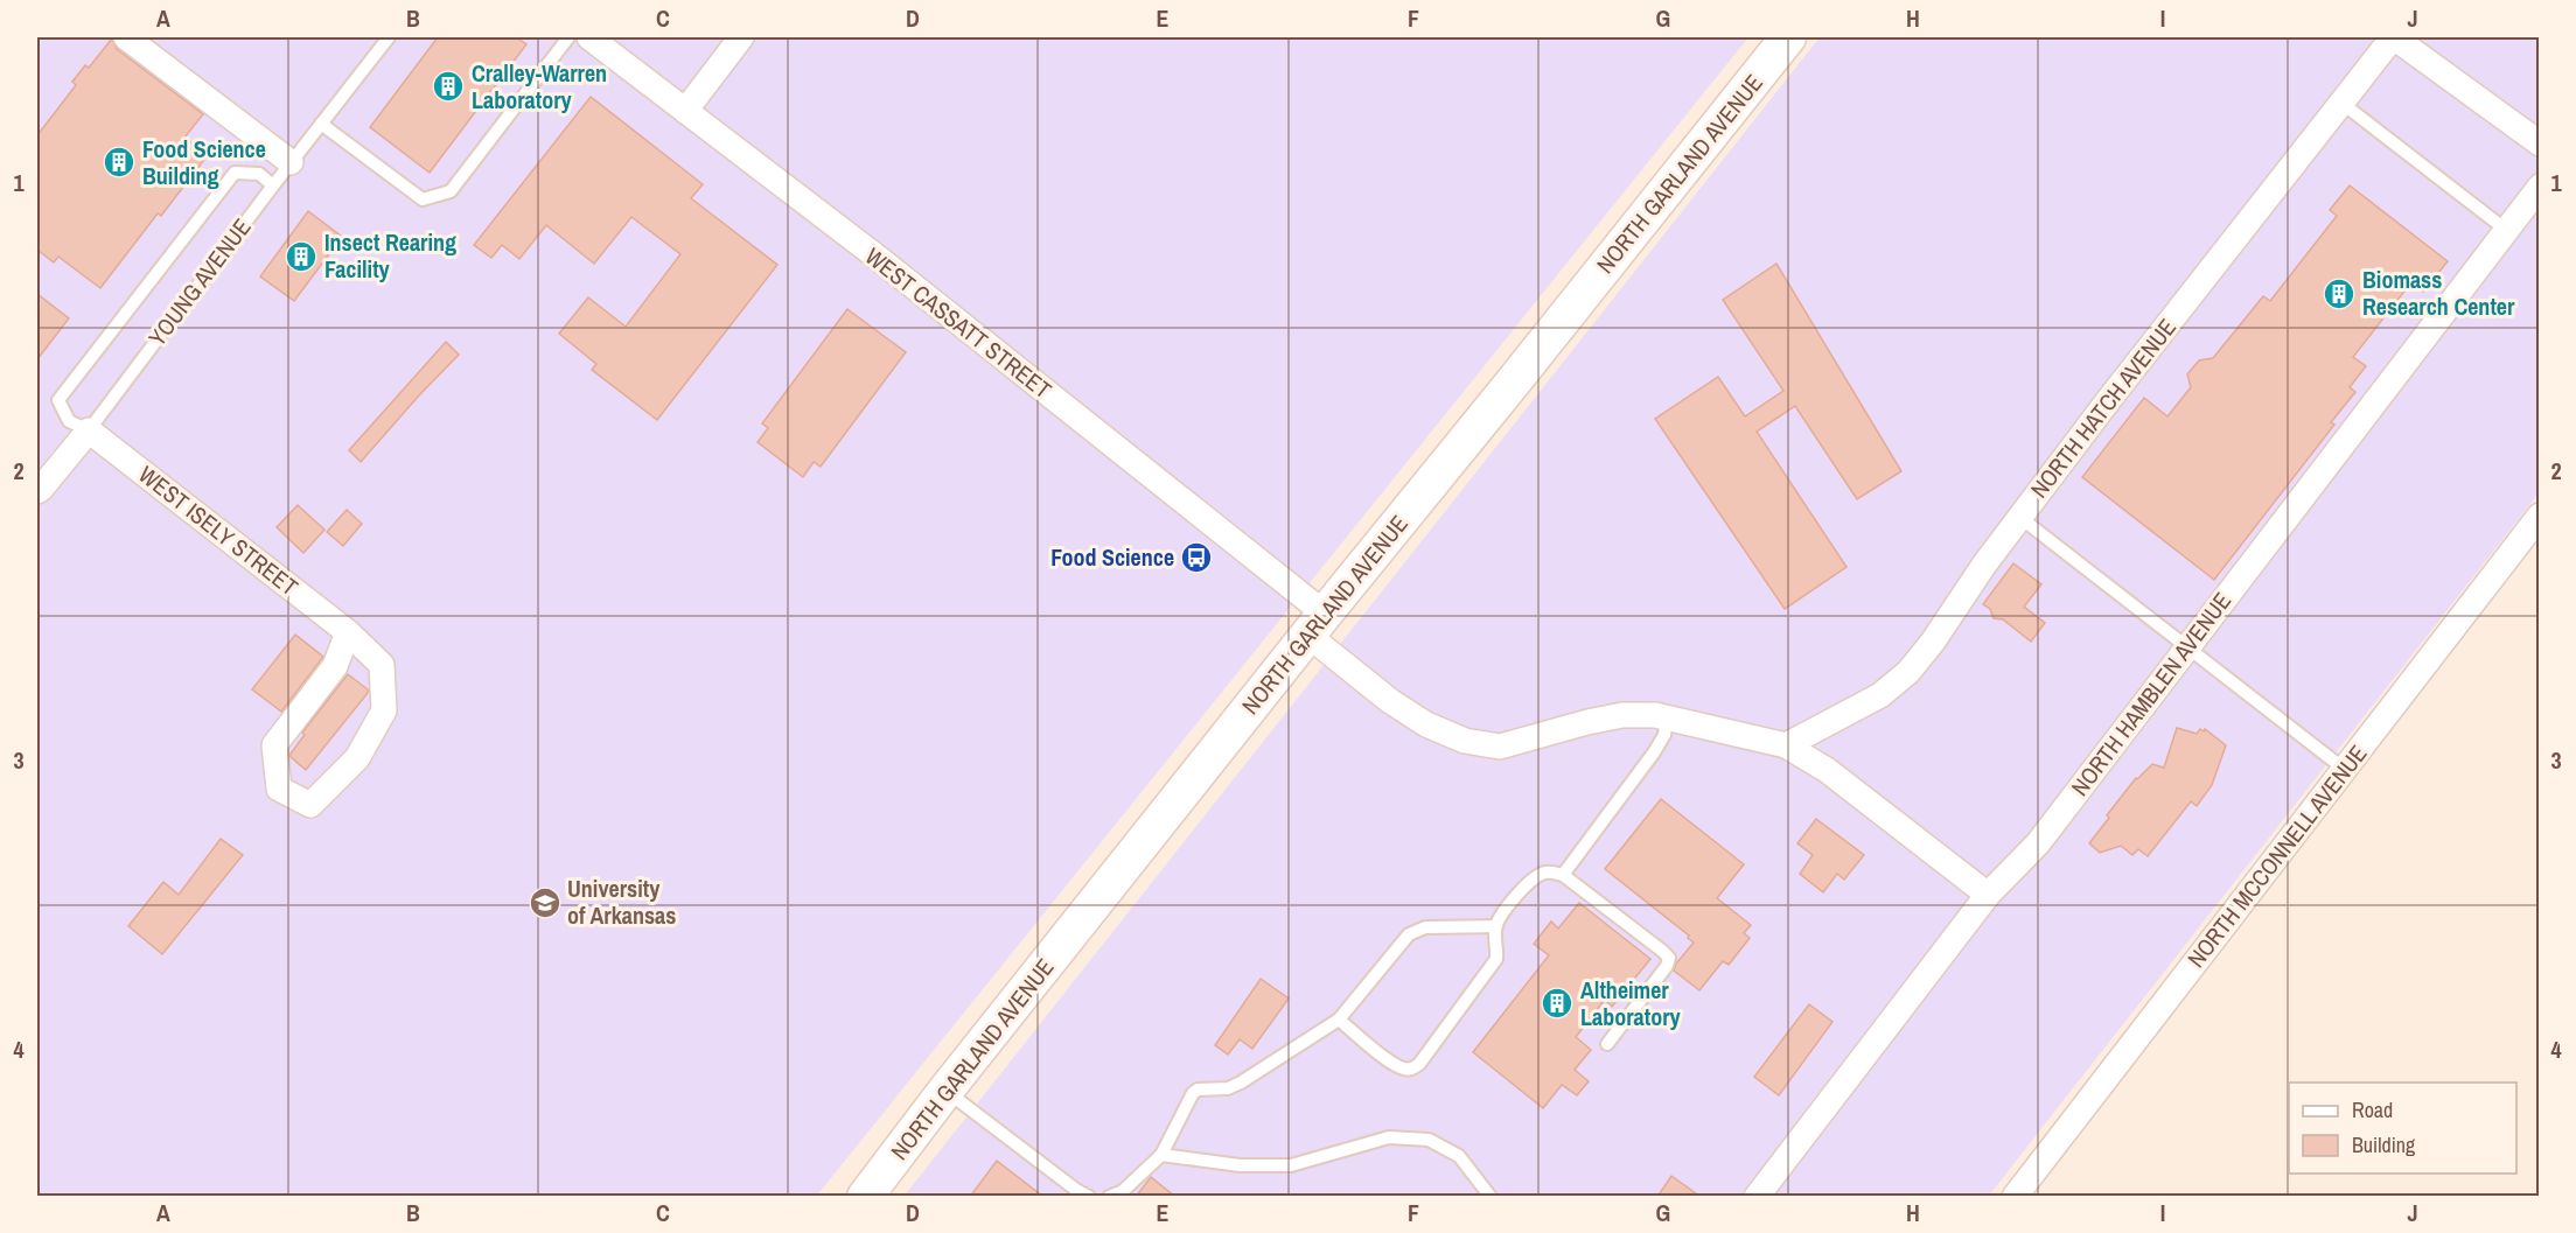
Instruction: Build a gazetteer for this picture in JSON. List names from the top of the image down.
{
  "streets": {
    "main road": ["NORTH GARLAND AVENUE"],
    "street": [
      "WEST CASSATT STREET",
      "NORTH HATCH AVENUE",
      "WEST ISELY STREET",
      "NORTH HAMBLEN AVENUE",
      "NORTH MCCONNELL AVENUE"
    ],
    "lane": ["YOUNG AVENUE"]
  },
  "crossings": [
    ["NORTH GARLAND AVENUE", "WEST CASSATT STREET"],
    ["YOUNG AVENUE", "WEST ISELY STREET"],
    ["WEST CASSATT STREET", "NORTH HATCH AVENUE"],
    ["WEST CASSATT STREET", "NORTH HAMBLEN AVENUE"]
  ],
  "places": {
    "building": [
      "Cralley-Warren Laboratory",
      "Food Science Building",
      "Insect Rearing Facility",
      "Biomass Research Center",
      "Altheimer Laboratory"
    ],
    "bus stop": ["Food Science"],
    "school or university": ["University of Arkansas"]
  },
  "legend": ["Road", "Building"],
  "grid": {
    "columns": [
      "A",
      "B",
      "C",
      "D",
      "E",
      "F",
      "G",
      "H",
      "I",
      "J"
    ],
    "rows": [
      "1",
      "2",
      "3",
      "4"
    ]
  }
}
